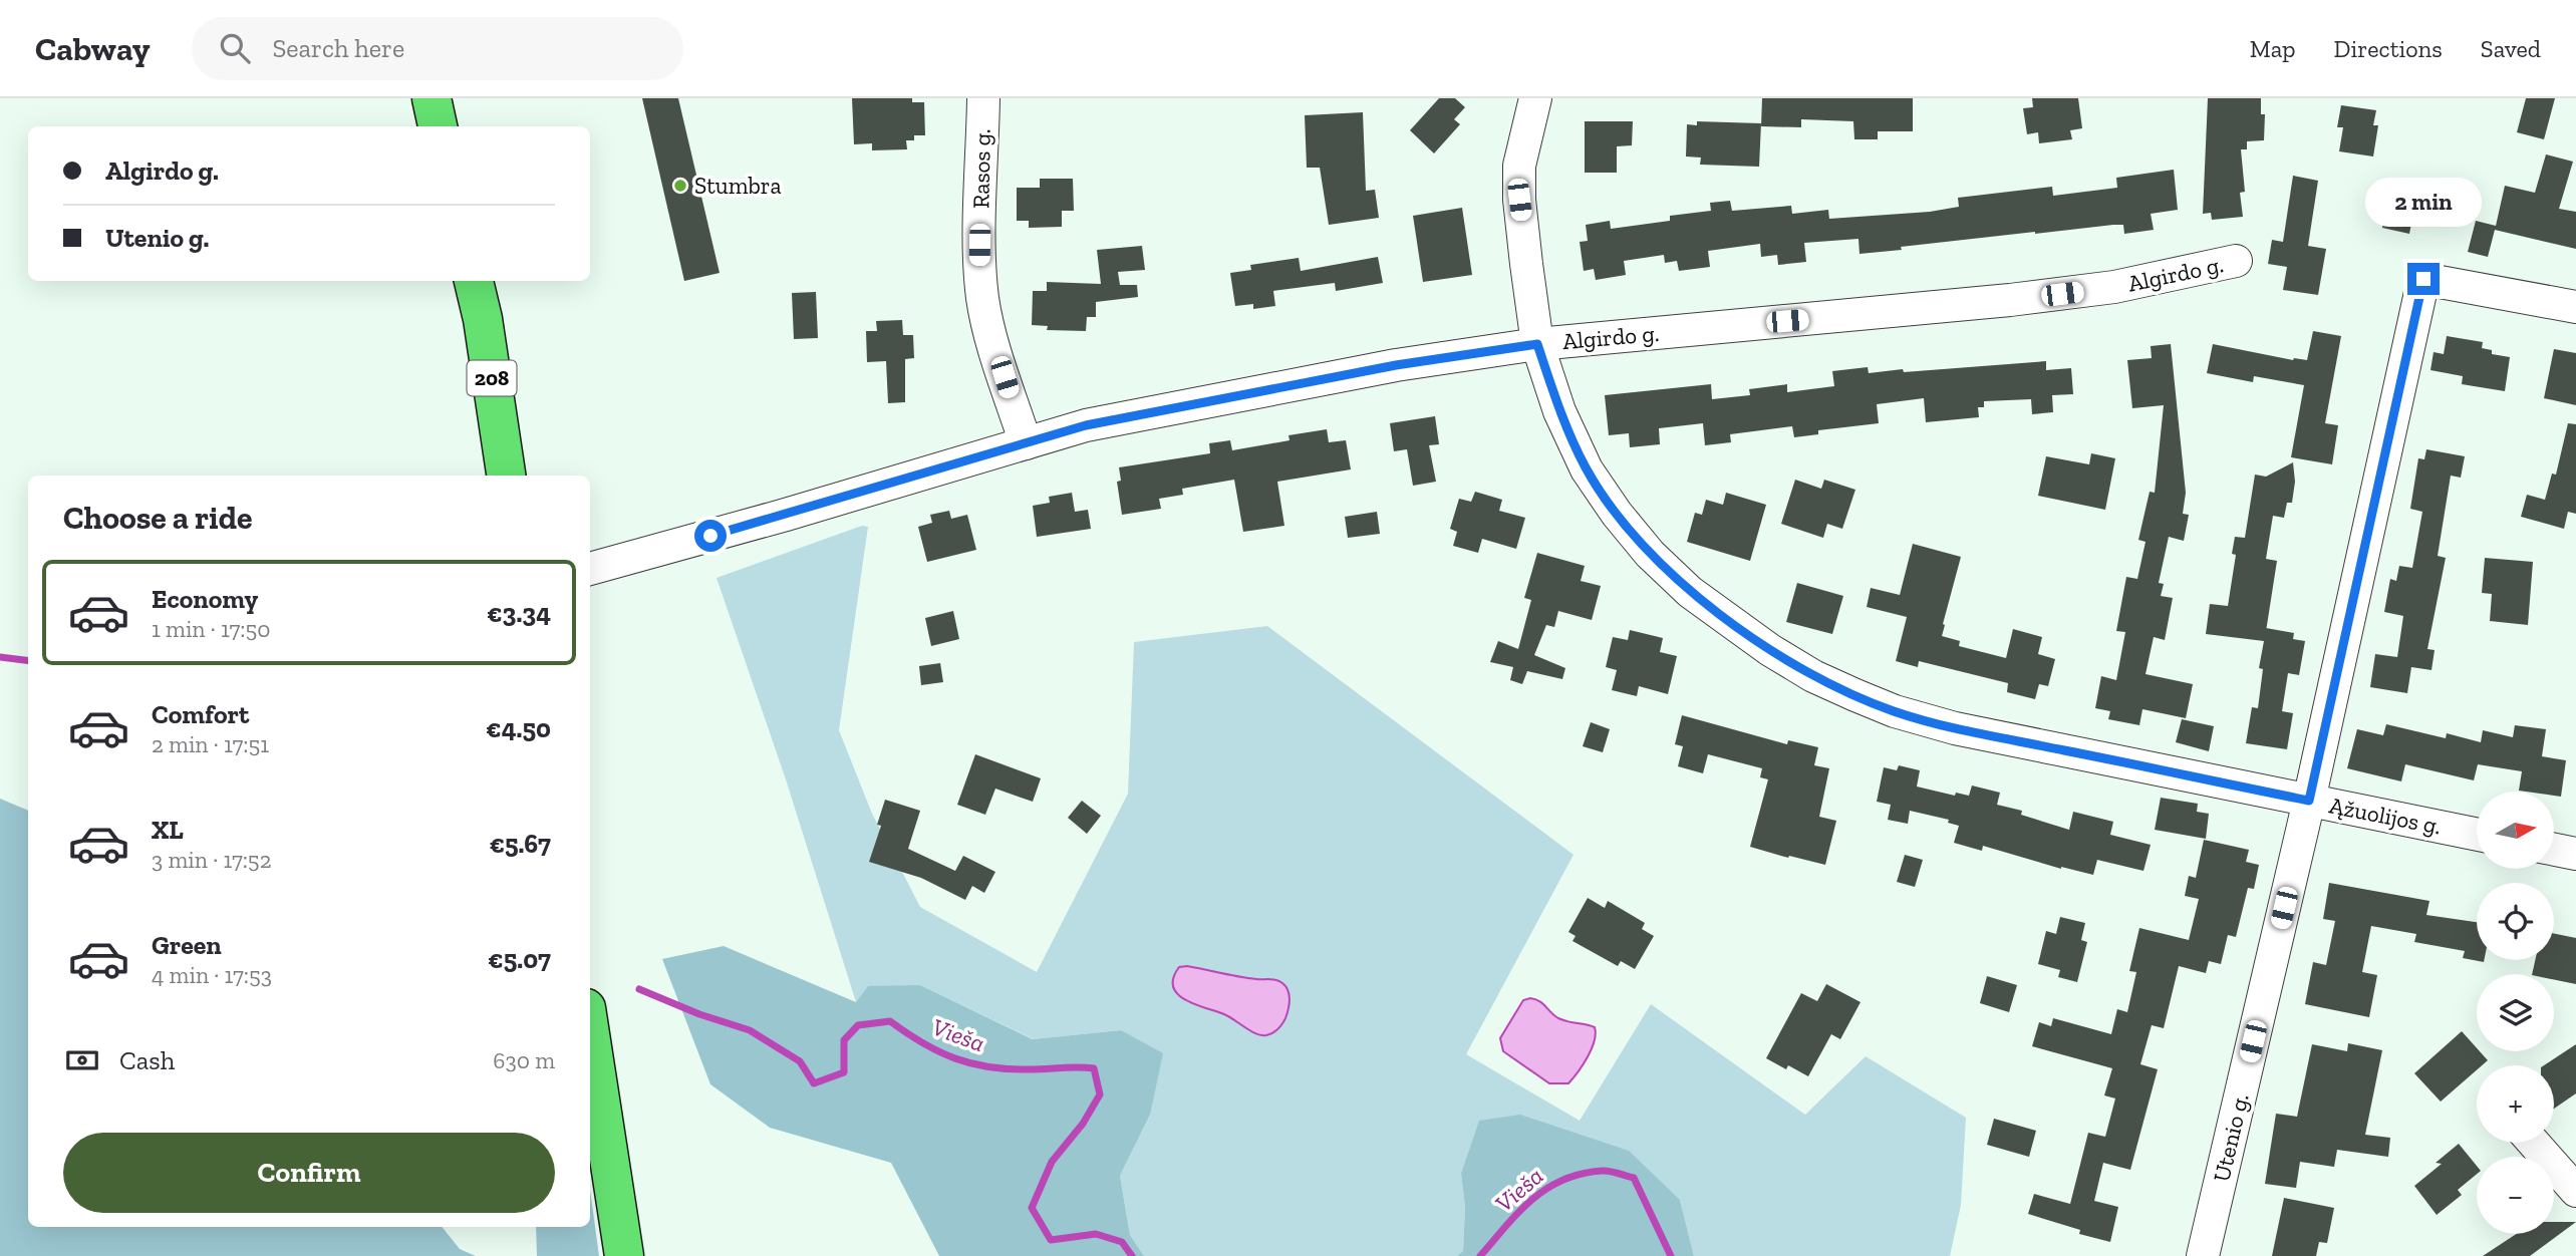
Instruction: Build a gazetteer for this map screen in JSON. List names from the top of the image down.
{
  "streets": {
    "highway": ["208"],
    "street": [
      "Rasos g.",
      "Algirdo g.",
      "Ąžuolijos g.",
      "Utenio g."
    ]
  },
  "crossings": [
    ["Rasos g.", "Algirdo g."],
    ["Algirdo g.", "Ąžuolijos g."],
    ["Ąžuolijos g.", "Utenio g."]
  ],
  "water": ["Vieša"],
  "places": ["Stumbra"],
  "north": "right",
  "page": {
    "header": "Cabway",
    "search": "Search here",
    "nav": ["Map", "Directions", "Saved"],
    "banner": ["Algirdo g.", "Utenio g."],
    "bubble": "2 min",
    "heading": "Choose a ride",
    "list": [
      {
        "name": "Economy",
        "note": "1 min · 17:50",
        "value": "€3.34"
      },
      {
        "name": "Comfort",
        "note": "2 min · 17:51",
        "value": "€4.50"
      },
      {
        "name": "XL",
        "note": "3 min · 17:52",
        "value": "€5.67"
      },
      {
        "name": "Green",
        "note": "4 min · 17:53",
        "value": "€5.07"
      }
    ],
    "map_buttons": ["+", "−"],
    "pay": ["Cash", "630 m"],
    "buttons": "Confirm"
  }
}
